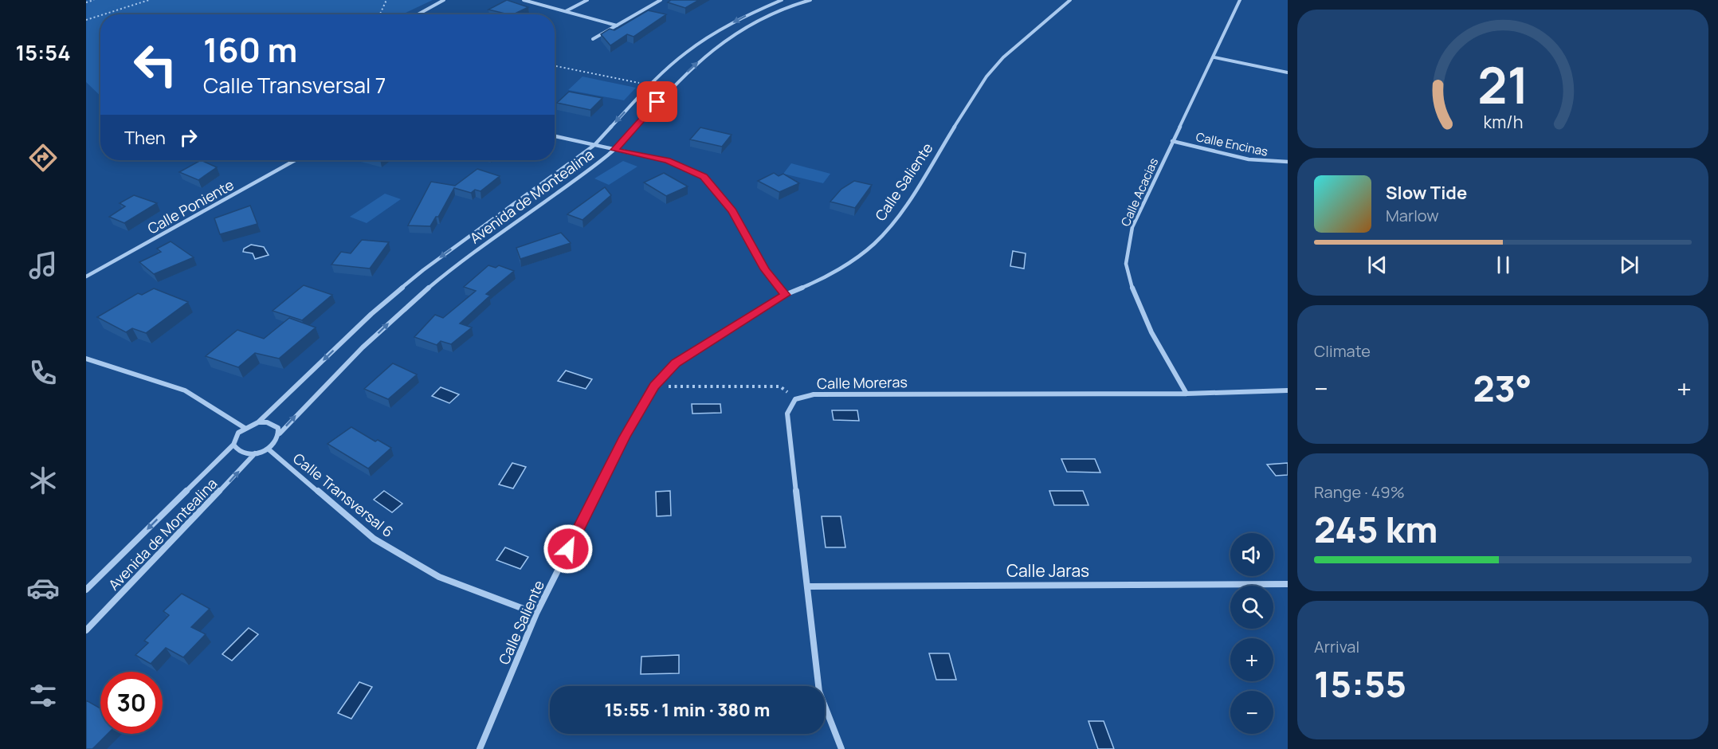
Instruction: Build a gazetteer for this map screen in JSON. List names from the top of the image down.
{
  "streets": {
    "street": [
      "Calle Encinas",
      "Calle Saliente",
      "Calle Acacias",
      "Avenida de Montealina",
      "Calle Poniente",
      "Calle Moreras",
      "Calle Transversal 6",
      "Calle Jaras"
    ]
  },
  "crossings": [
    ["Calle Encinas", "Calle Acacias"],
    ["Calle Saliente", "Calle Transversal 6"],
    ["Calle Acacias", "Calle Moreras"],
    ["Avenida de Montealina", "Calle Transversal 6"]
  ],
  "page": {
    "tabs": "15:54",
    "turn": ["160 m", "Calle Transversal 7"],
    "then": "Then",
    "song": ["Slow Tide", "Marlow"],
    "tile": [
      "Climate",
      ["Range · 49%", "245 km"],
      ["Arrival", "15:55"]
    ],
    "heat": ["−", "23°", "+"],
    "map_buttons": ["+", "−"],
    "limit": "30",
    "trip": "15:55 · 1 min · 380 m",
    "gauge": ["21", "km/h"]
  }
}
